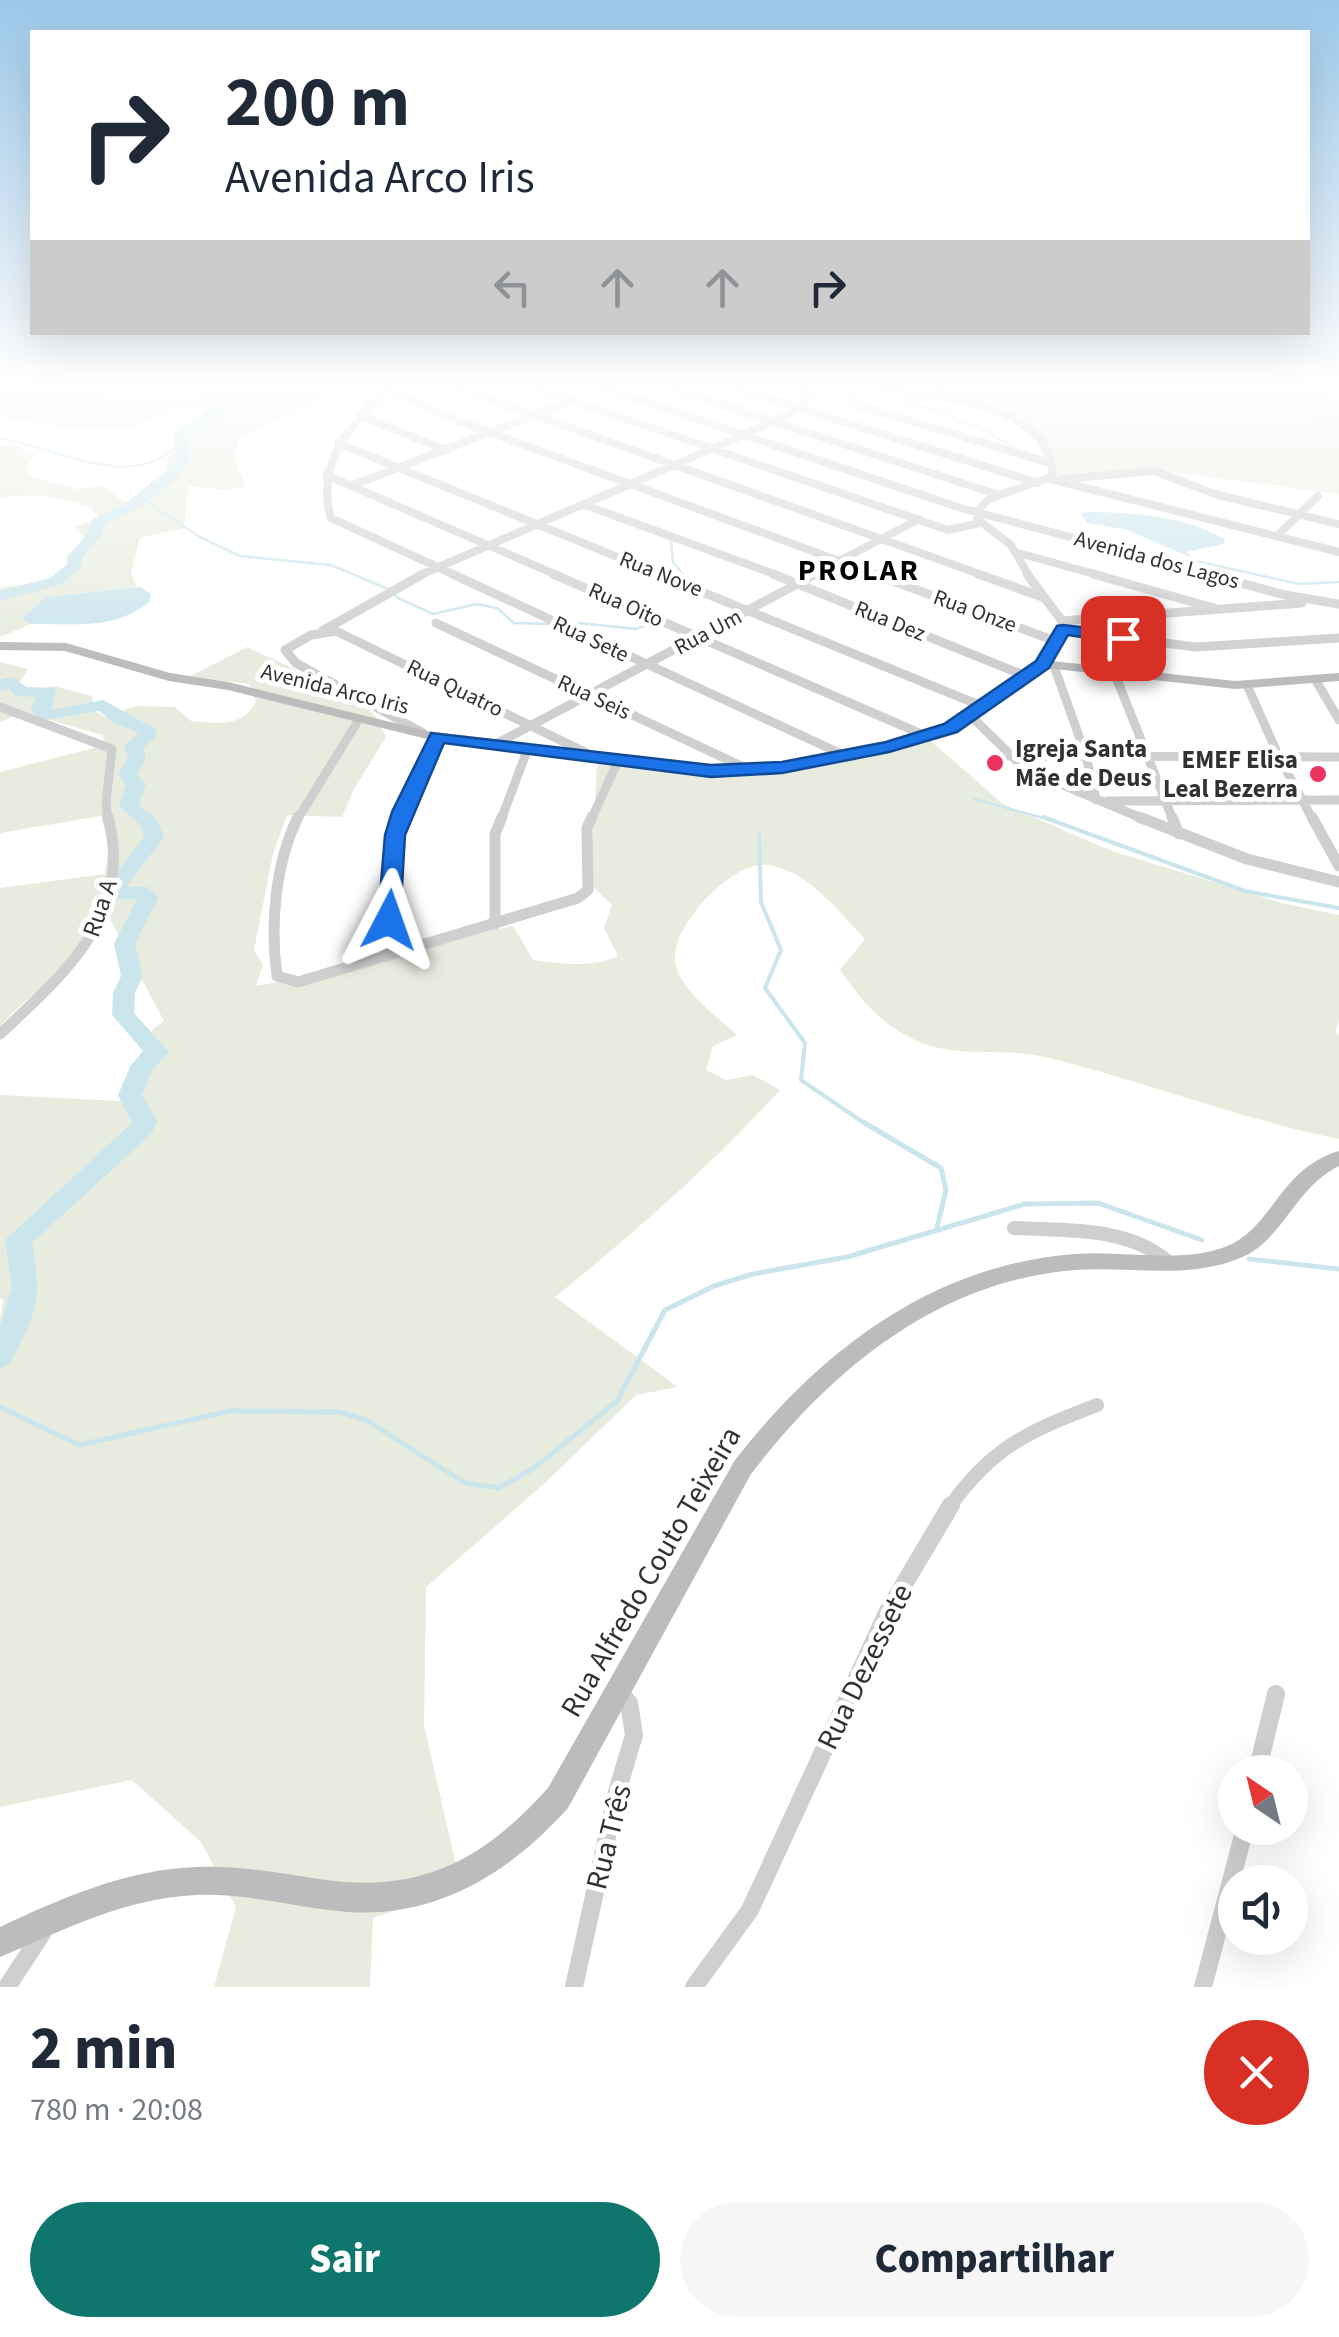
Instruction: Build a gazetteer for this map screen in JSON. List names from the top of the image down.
{
  "streets": {
    "street": [
      "Avenida dos Lagos",
      "Rua Nove",
      "Rua Oito",
      "Rua Onze",
      "Rua Dez",
      "Rua Um",
      "Rua Sete",
      "Rua Quatro",
      "Avenida Arco Iris",
      "Rua Seis",
      "Rua A",
      "Rua Alfredo Couto Teixeira",
      "Rua Dezessete",
      "Rua Três"
    ]
  },
  "crossings": [
    ["Rua Nove", "Rua Um"],
    ["Rua Nove", "Avenida Arco Iris"],
    ["Rua Oito", "Rua Um"],
    ["Rua Oito", "Rua Sete"],
    ["Rua Oito", "Avenida Arco Iris"],
    ["Rua Onze", "Rua Um"],
    ["Rua Onze", "Avenida Arco Iris"],
    ["Rua Dez", "Rua Um"],
    ["Rua Dez", "Avenida Arco Iris"],
    ["Rua Um", "Rua Sete"],
    ["Rua Um", "Rua Quatro"],
    ["Rua Um", "Avenida Arco Iris"],
    ["Rua Um", "Rua Seis"],
    ["Rua Sete", "Avenida Arco Iris"],
    ["Rua Quatro", "Avenida Arco Iris"],
    ["Avenida Arco Iris", "Rua Seis"],
    ["Rua Alfredo Couto Teixeira", "Rua Três"]
  ],
  "districts": ["PROLAR"],
  "places": ["Igreja Santa Mãe de Deus", "EMEF Elisa Leal Bezerra"],
  "north": "top left",
  "page": {
    "turn": ["200 m", "Avenida Arco Iris"],
    "heading": ["2 min", "780 m · 20:08"],
    "buttons": ["Sair", "Compartilhar"]
  }
}
